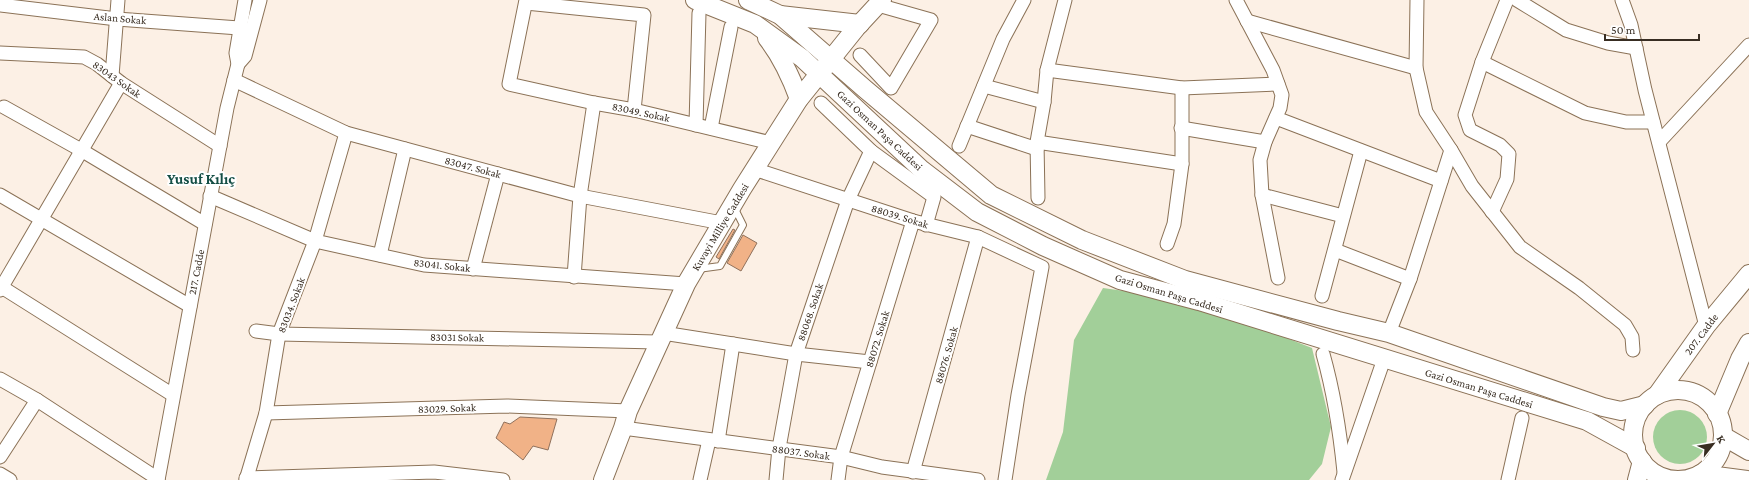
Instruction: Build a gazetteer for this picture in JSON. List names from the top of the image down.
{
  "streets": {
    "main road": ["Gazi Osman Paşa Caddesi", "Kuvayi Milliye Caddesi", "207. Cadde"],
    "street": [
      "Aslan Sokak",
      "83043 Sokak",
      "83049. Sokak",
      "83047. Sokak",
      "88039. Sokak",
      "83041. Sokak",
      "217. Cadde",
      "83034. Sokak",
      "88068. Sokak",
      "83031 Sokak",
      "88072. Sokak",
      "88076. Sokak",
      "83029. Sokak",
      "88037. Sokak"
    ]
  },
  "crossings": [
    ["Aslan Sokak", "217. Cadde"],
    ["83043 Sokak", "217. Cadde"],
    ["83049. Sokak", "Kuvayi Milliye Caddesi"],
    ["Gazi Osman Paşa Caddesi", "Kuvayi Milliye Caddesi"],
    ["Gazi Osman Paşa Caddesi", "207. Cadde"],
    ["83047. Sokak", "Kuvayi Milliye Caddesi"],
    ["83047. Sokak", "217. Cadde"],
    ["83047. Sokak", "83034. Sokak"],
    ["88039. Sokak", "Kuvayi Milliye Caddesi"],
    ["88039. Sokak", "88068. Sokak"],
    ["88039. Sokak", "88072. Sokak"],
    ["88039. Sokak", "88076. Sokak"],
    ["Kuvayi Milliye Caddesi", "83041. Sokak"],
    ["Kuvayi Milliye Caddesi", "83031 Sokak"],
    ["Kuvayi Milliye Caddesi", "83029. Sokak"],
    ["Kuvayi Milliye Caddesi", "88037. Sokak"],
    ["83041. Sokak", "217. Cadde"],
    ["83041. Sokak", "83034. Sokak"],
    ["83034. Sokak", "83031 Sokak"],
    ["83034. Sokak", "83029. Sokak"],
    ["88068. Sokak", "83031 Sokak"],
    ["88068. Sokak", "88037. Sokak"],
    ["83031 Sokak", "88072. Sokak"],
    ["88072. Sokak", "88037. Sokak"],
    ["88076. Sokak", "88037. Sokak"],
    ["83029. Sokak", "88037. Sokak"]
  ],
  "districts": ["Yusuf Kılıç"],
  "scale_bar": "50 m",
  "north": "top right"
}
